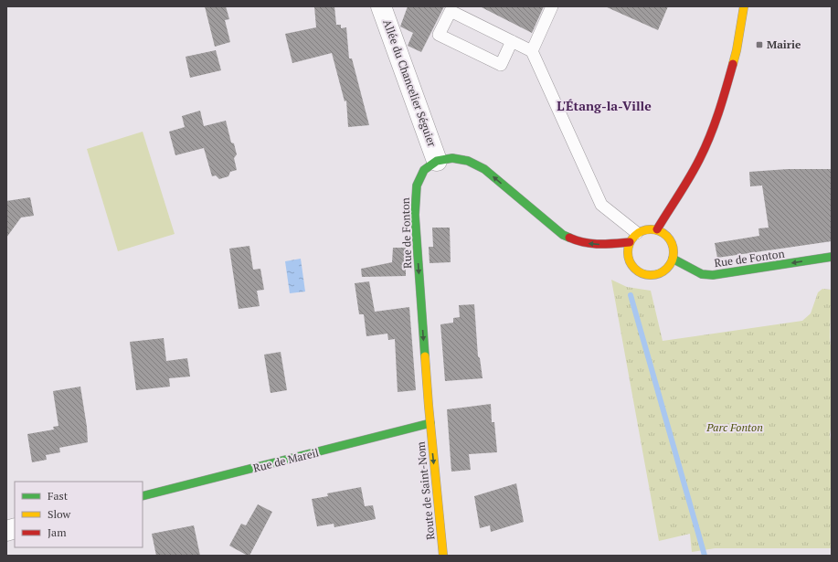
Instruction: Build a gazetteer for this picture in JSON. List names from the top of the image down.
{
  "streets": {
    "street": [
      "Allée du Chancelier Séguier",
      "Rue de Fonton",
      "Rue de Mareil",
      "Route de Saint-Nom"
    ]
  },
  "crossings": [
    ["Allée du Chancelier Séguier", "Rue de Fonton"],
    ["Rue de Fonton", "Rue de Mareil"],
    ["Rue de Fonton", "Route de Saint-Nom"],
    ["Rue de Mareil", "Route de Saint-Nom"]
  ],
  "one_way": ["Route de Saint-Nom"],
  "districts": ["L'Étang-la-Ville"],
  "parks": ["Parc Fonton"],
  "places": {
    "transit": ["Mairie"]
  },
  "legend": ["Fast", "Slow", "Jam"]
}
